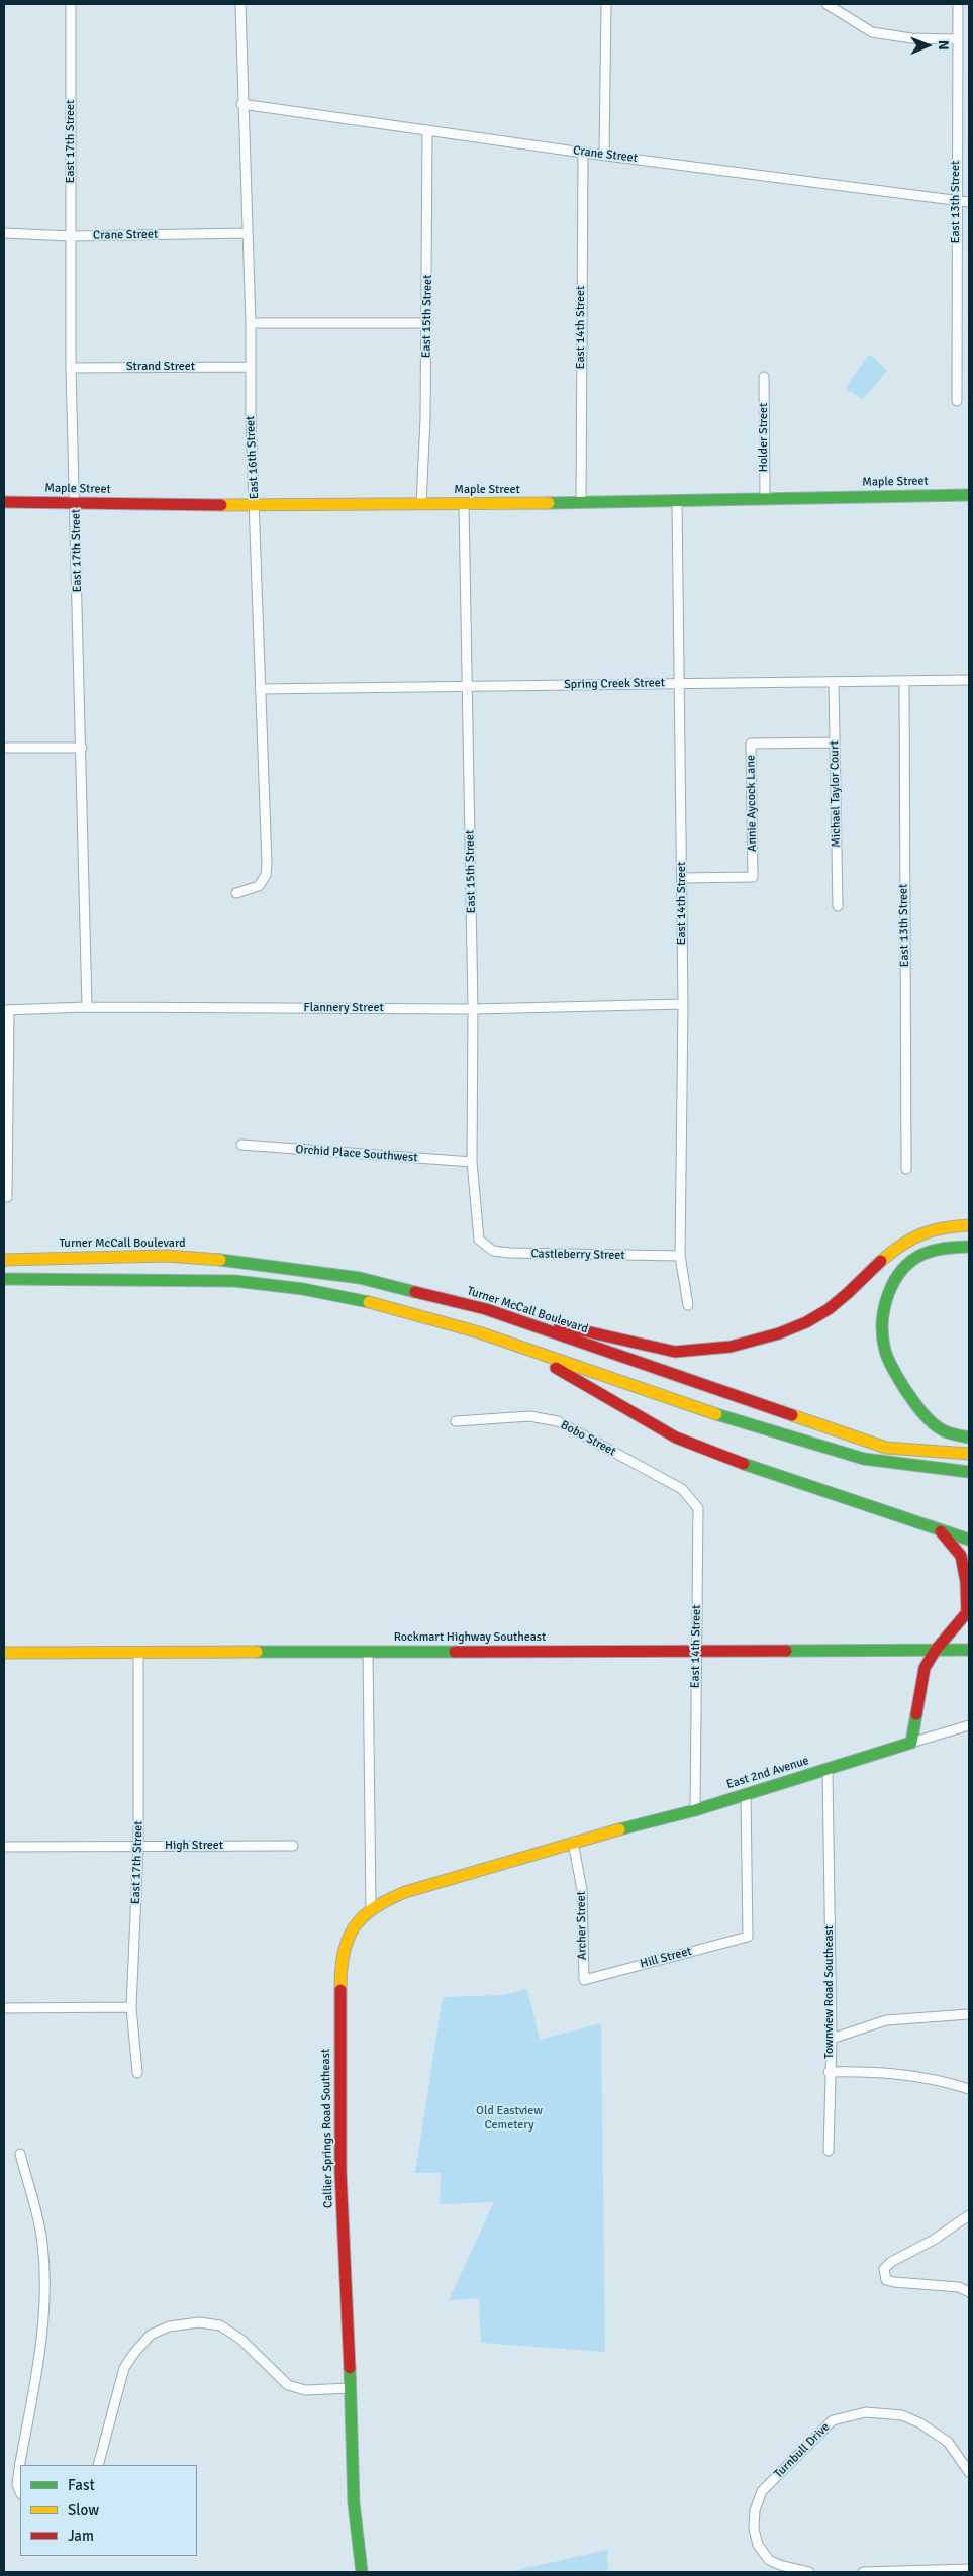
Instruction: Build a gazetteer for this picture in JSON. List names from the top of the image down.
{
  "streets": {
    "main road": [
      "Maple Street",
      "Turner McCall Boulevard",
      "Rockmart Highway Southeast",
      "East 2nd Avenue",
      "Callier Springs Road Southeast"
    ],
    "street": [
      "East 17th Street",
      "Crane Street",
      "East 13th Street",
      "East 15th Street",
      "East 14th Street",
      "Strand Street",
      "Holder Street",
      "East 16th Street",
      "Spring Creek Street",
      "Michael Taylor Court",
      "Annie Aycock Lane",
      "Flannery Street",
      "Orchid Place Southwest",
      "Castleberry Street",
      "Bobo Street",
      "High Street",
      "Archer Street",
      "Hill Street",
      "Townview Road Southeast",
      "Turnbull Drive"
    ]
  },
  "crossings": [
    ["East 17th Street", "Crane Street"],
    ["East 17th Street", "Strand Street"],
    ["East 17th Street", "Maple Street"],
    ["East 17th Street", "Flannery Street"],
    ["East 17th Street", "Rockmart Highway Southeast"],
    ["East 17th Street", "High Street"],
    ["Crane Street", "East 13th Street"],
    ["Crane Street", "East 15th Street"],
    ["Crane Street", "East 14th Street"],
    ["Crane Street", "East 16th Street"],
    ["East 13th Street", "Spring Creek Street"],
    ["East 15th Street", "Maple Street"],
    ["East 15th Street", "Spring Creek Street"],
    ["East 15th Street", "Flannery Street"],
    ["East 15th Street", "Orchid Place Southwest"],
    ["East 15th Street", "Castleberry Street"],
    ["East 14th Street", "Maple Street"],
    ["East 14th Street", "Spring Creek Street"],
    ["East 14th Street", "Annie Aycock Lane"],
    ["East 14th Street", "Flannery Street"],
    ["East 14th Street", "Castleberry Street"],
    ["East 14th Street", "Bobo Street"],
    ["East 14th Street", "Rockmart Highway Southeast"],
    ["East 14th Street", "East 2nd Avenue"],
    ["Strand Street", "East 16th Street"],
    ["Holder Street", "Maple Street"],
    ["East 16th Street", "Maple Street"],
    ["East 16th Street", "Spring Creek Street"],
    ["Spring Creek Street", "Michael Taylor Court"],
    ["Michael Taylor Court", "Annie Aycock Lane"],
    ["East 2nd Avenue", "Archer Street"],
    ["East 2nd Avenue", "Hill Street"],
    ["East 2nd Avenue", "Townview Road Southeast"],
    ["East 2nd Avenue", "Callier Springs Road Southeast"],
    ["Archer Street", "Hill Street"],
    ["Archer Street", "Callier Springs Road Southeast"]
  ],
  "parks": ["Old Eastview Cemetery"],
  "legend": ["Fast", "Slow", "Jam"],
  "north": "right"
}
